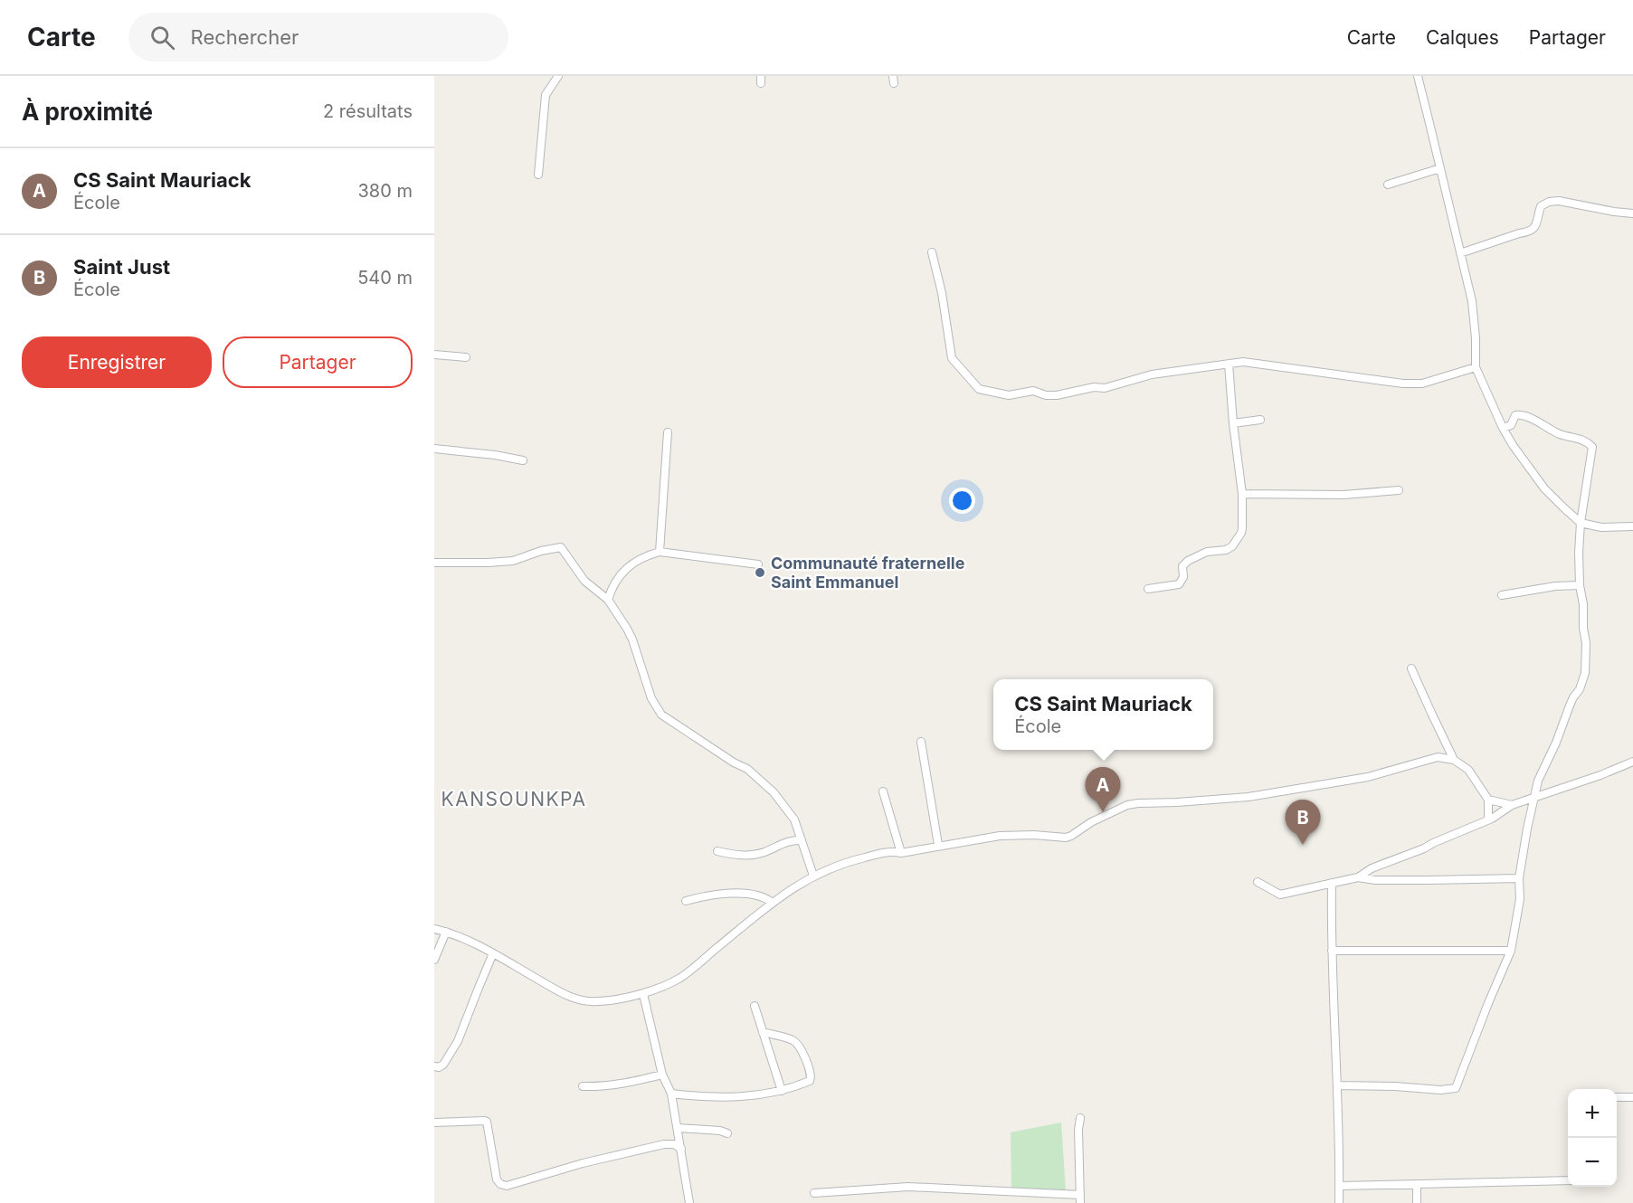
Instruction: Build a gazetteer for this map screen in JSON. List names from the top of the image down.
{
  "districts": ["KANSOUNKPA"],
  "places": ["Communauté fraternelle Saint Emmanuel"],
  "page": {
    "header": "Carte",
    "search": "Rechercher",
    "nav": ["Carte", "Calques", "Partager"],
    "heading": ["À proximité", "2 résultats"],
    "list": [
      {
        "mark": "A",
        "name": "CS Saint Mauriack",
        "note": "École",
        "value": "380 m"
      },
      {
        "mark": "B",
        "name": "Saint Just",
        "note": "École",
        "value": "540 m"
      }
    ],
    "buttons": ["Enregistrer", "Partager"],
    "popup": ["CS Saint Mauriack", "École"],
    "pins": ["A", "B"],
    "map_buttons": ["+", "−"]
  }
}
